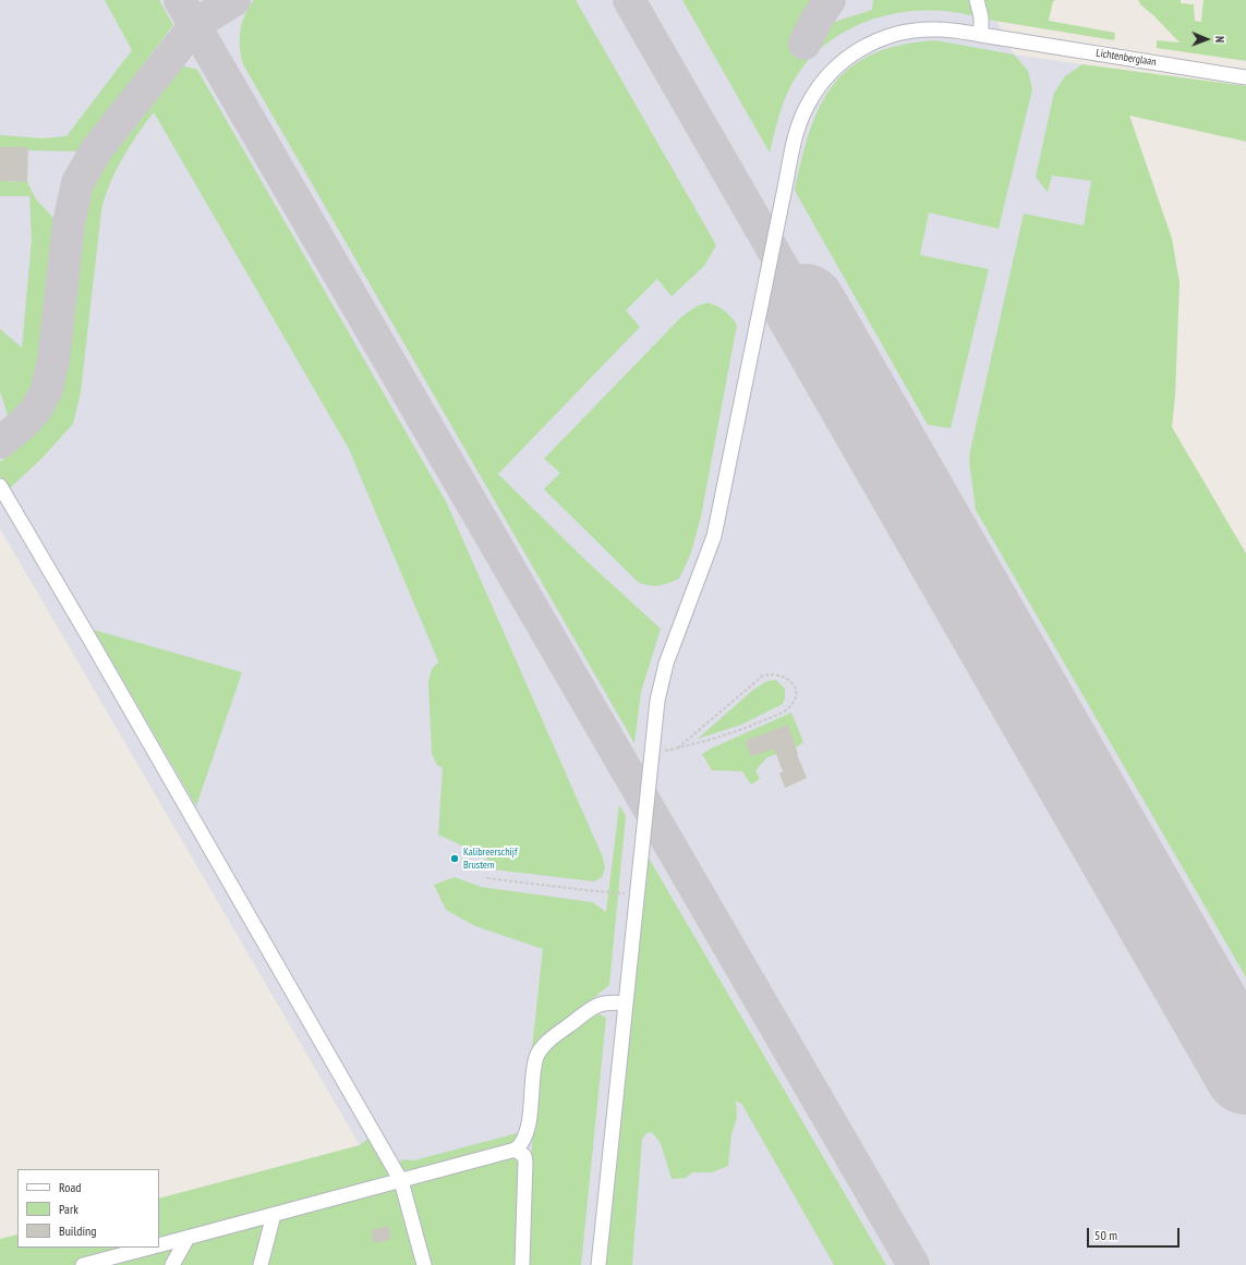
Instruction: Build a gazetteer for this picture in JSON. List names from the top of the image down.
{
  "streets": {
    "street": ["Lichtenberglaan"]
  },
  "places": ["Kalibreerschijf Brustem"],
  "legend": ["Road", "Park", "Building"],
  "scale_bar": "50 m",
  "north": "right"
}
